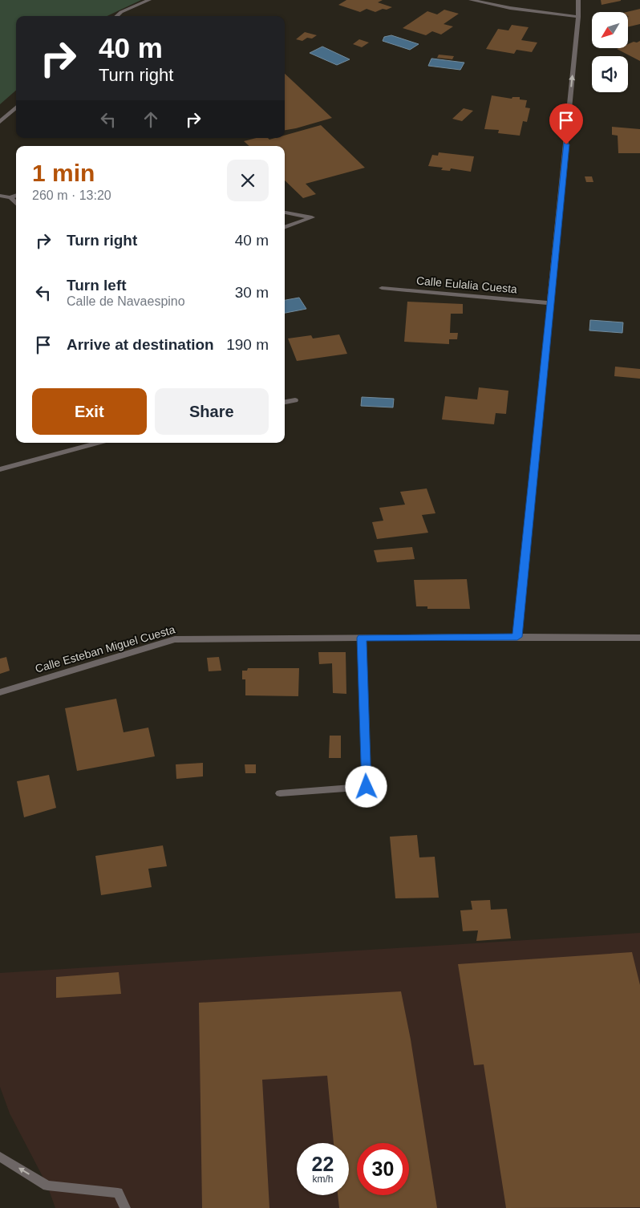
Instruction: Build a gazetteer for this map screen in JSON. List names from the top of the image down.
{
  "streets": {
    "street": ["Calle Eulalia Cuesta", "Calle Esteban Miguel Cuesta"]
  },
  "north": "bottom left",
  "page": {
    "turn": ["40 m", "Turn right"],
    "heading": ["1 min", "260 m · 13:20"],
    "list": [
      {
        "name": "Turn right",
        "value": "40 m"
      },
      {
        "name": "Turn left",
        "note": "Calle de Navaespino",
        "value": "30 m"
      },
      {
        "name": "Arrive at destination",
        "value": "190 m"
      }
    ],
    "buttons": ["Exit", "Share"],
    "speed": "22 km/h",
    "limit": "30"
  }
}
